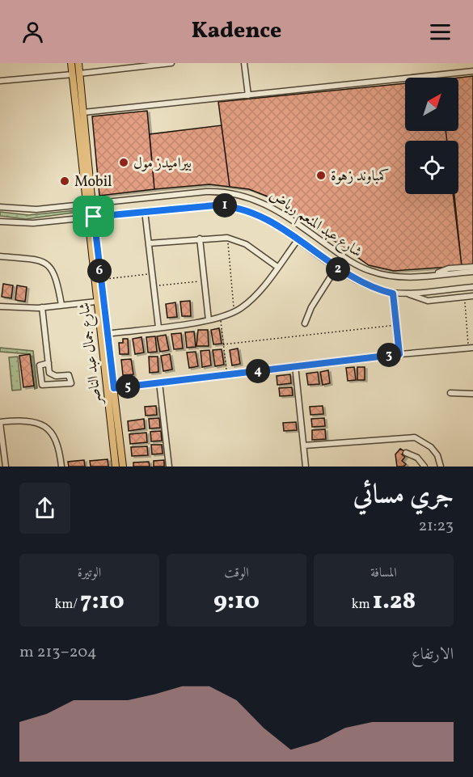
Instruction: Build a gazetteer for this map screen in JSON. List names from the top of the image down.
{
  "streets": {
    "main road": ["شارع جمال عبد الناصر"],
    "street": ["شارع عبد المنعم رياض"]
  },
  "crossings": [
    ["شارع عبد المنعم رياض", "شارع جمال عبد الناصر"]
  ],
  "places": ["بيراميدز مول", "كمباوند زهوة", "Mobil"],
  "north": "top right",
  "page": {
    "header": "Kadence",
    "pins": [
      "1",
      "2",
      "6",
      "3",
      "4",
      "5"
    ],
    "heading": ["جري مسائي", "21:23"],
    "stats": [
      ["المسافة", "1.28 km"],
      ["الوقت", "9:10"],
      ["الوتيرة", "7:10 /km"]
    ],
    "chart": ["الارتفاع", "204–213 m"]
  }
}
